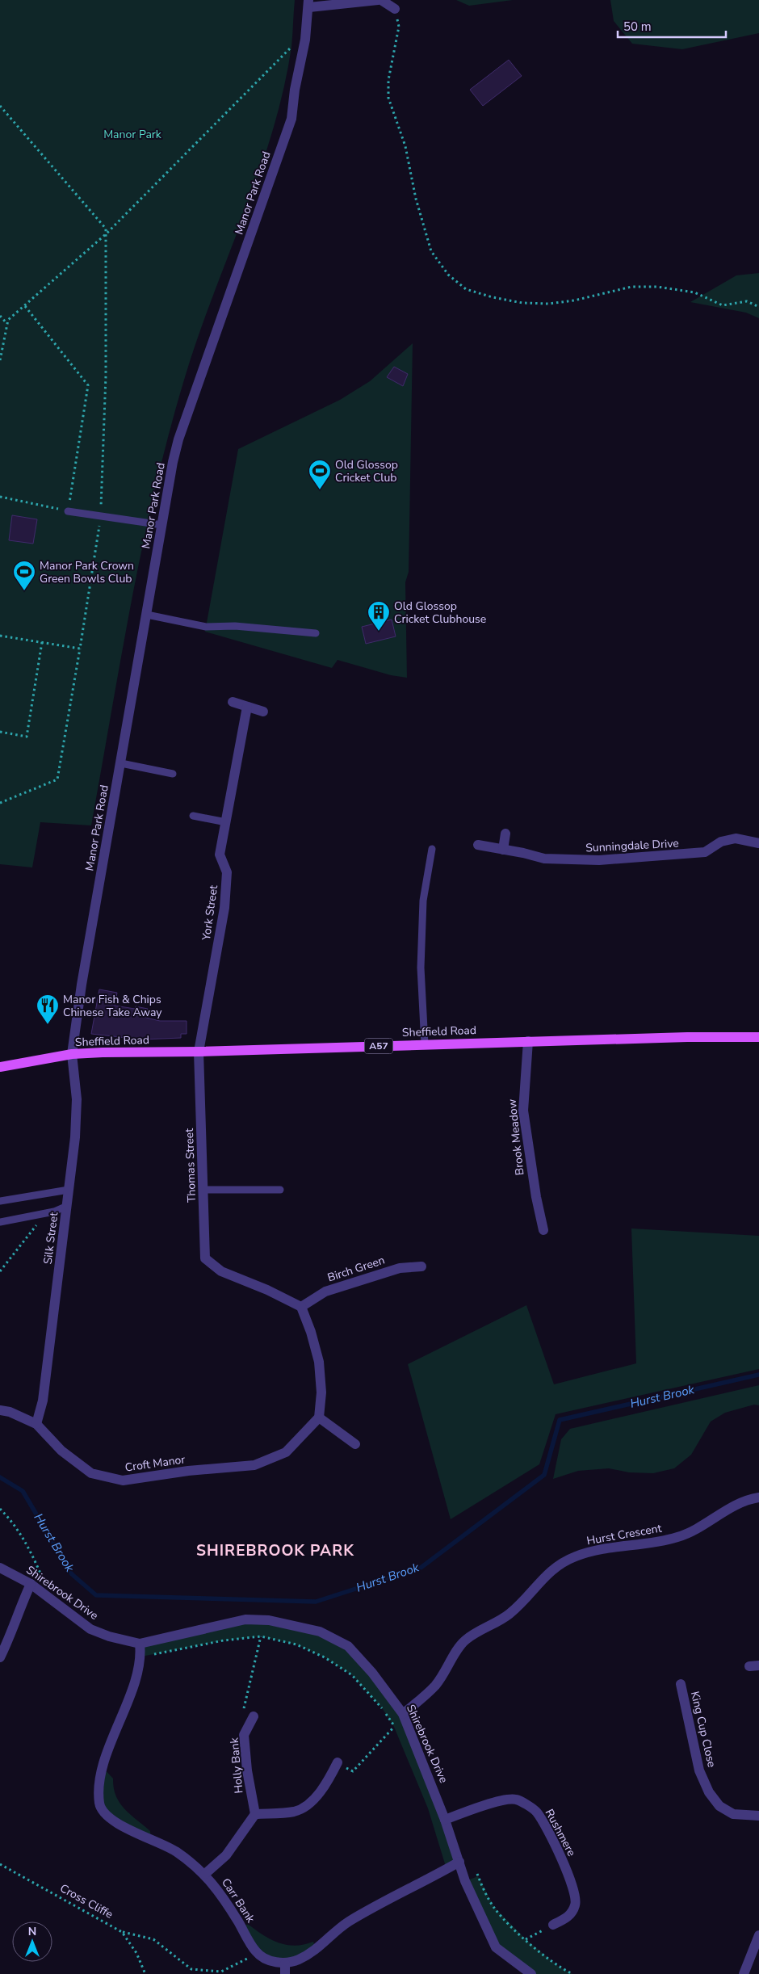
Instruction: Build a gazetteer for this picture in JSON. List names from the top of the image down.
{
  "streets": {
    "main road": ["Sheffield Road", "A57"],
    "street": [
      "Manor Park Road",
      "Sunningdale Drive",
      "York Street",
      "Brook Meadow",
      "Thomas Street",
      "Silk Street",
      "Birch Green",
      "Croft Manor",
      "Hurst Crescent",
      "Shirebrook Drive",
      "King Cup Close",
      "Holly Bank",
      "Rushmere",
      "Carr Bank"
    ],
    "path": ["Cross Cliffe"]
  },
  "crossings": [
    ["Manor Park Road", "Sheffield Road"],
    ["Manor Park Road", "Silk Street"],
    ["York Street", "Sheffield Road"],
    ["York Street", "Thomas Street"],
    ["Sheffield Road", "Brook Meadow"],
    ["Sheffield Road", "Thomas Street"],
    ["Sheffield Road", "Silk Street"],
    ["Thomas Street", "Birch Green"],
    ["Silk Street", "Croft Manor"],
    ["Hurst Crescent", "Shirebrook Drive"],
    ["Shirebrook Drive", "Rushmere"],
    ["Shirebrook Drive", "Carr Bank"]
  ],
  "districts": ["SHIREBROOK PARK"],
  "water": ["Hurst Brook"],
  "parks": ["Manor Park"],
  "places": {
    "sports": ["Old Glossop Cricket Club", "Manor Park Crown Green Bowls Club"],
    "building": ["Old Glossop Cricket Clubhouse"],
    "restaurant": ["Manor Fish & Chips Chinese Take Away"]
  },
  "scale_bar": "50 m",
  "north": "top"
}
